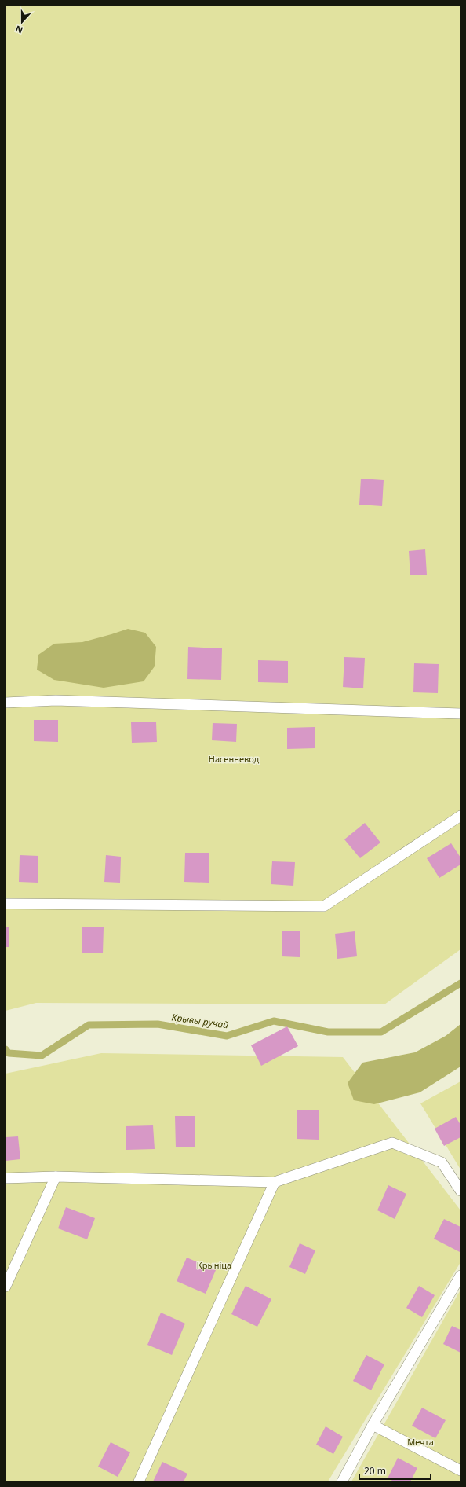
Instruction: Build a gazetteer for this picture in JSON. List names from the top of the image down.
{
  "water": ["Крывы ручай"],
  "parks": ["Насенневод", "Крыніца", "Мечта"],
  "scale_bar": "20 m",
  "north": "bottom"
}
